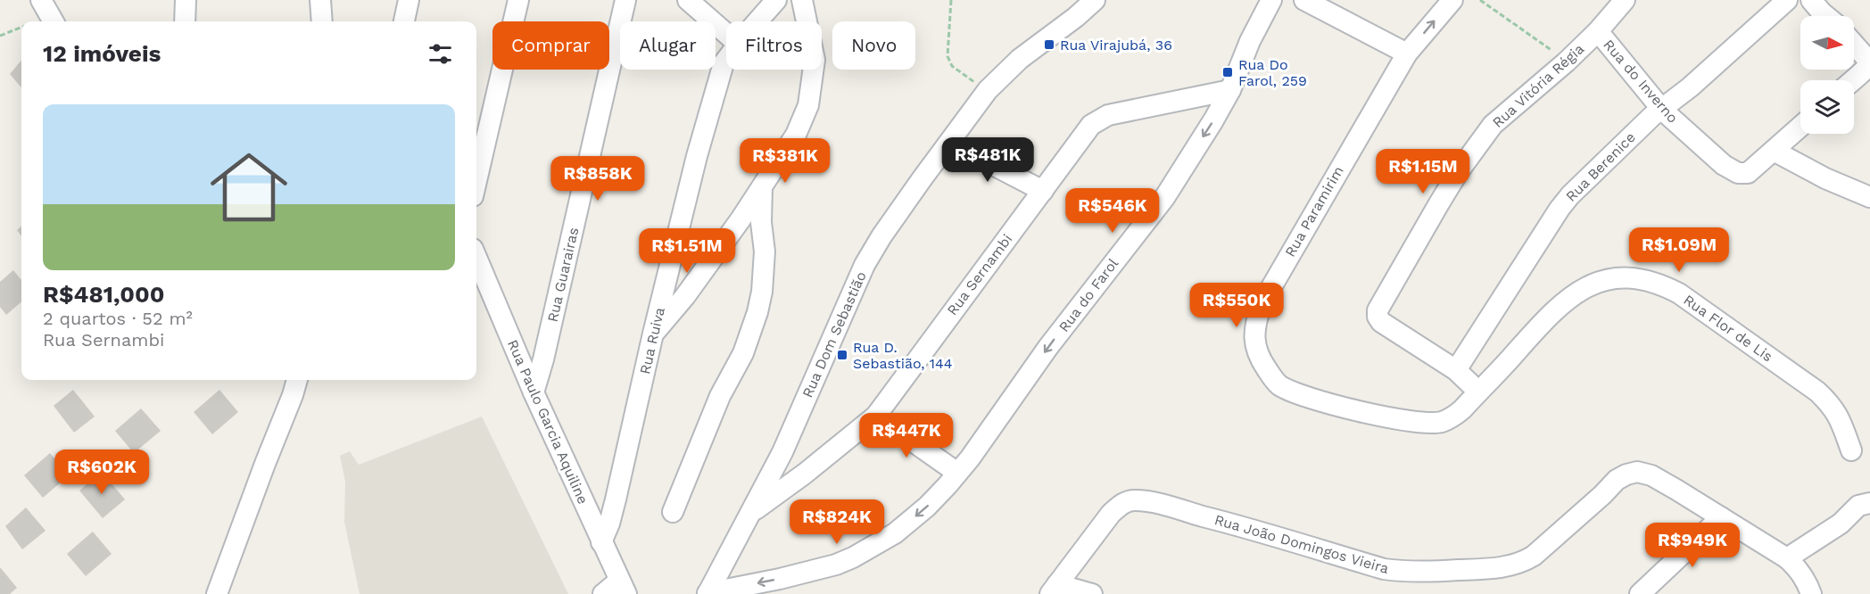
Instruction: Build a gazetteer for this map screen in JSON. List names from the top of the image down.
{
  "streets": {
    "street": [
      "Rua do Inverno",
      "Rua Vitória Régia",
      "Rua Berenice",
      "Rua Paramirim",
      "Rua Guarairas",
      "Rua Sernambi",
      "Rua do Farol",
      "Rua Flor de Lis",
      "Rua Dom Sebastião",
      "Rua Ruiva",
      "Rua Paulo Garcia Aquiline",
      "Rua João Domingos Vieira"
    ]
  },
  "crossings": [
    ["Rua do Inverno", "Rua Vitória Régia"],
    ["Rua do Inverno", "Rua Berenice"],
    ["Rua Vitória Régia", "Rua Berenice"],
    ["Rua Vitória Régia", "Rua Paramirim"],
    ["Rua Vitória Régia", "Rua Flor de Lis"],
    ["Rua Paramirim", "Rua Flor de Lis"],
    ["Rua Guarairas", "Rua Paulo Garcia Aquiline"],
    ["Rua Sernambi", "Rua do Farol"],
    ["Rua Sernambi", "Rua Dom Sebastião"],
    ["Rua do Farol", "Rua Dom Sebastião"],
    ["Rua Ruiva", "Rua Paulo Garcia Aquiline"]
  ],
  "one_way": ["Rua do Farol"],
  "places": {
    "transit": ["Rua Virajubá, 36", "Rua Do Farol, 259", "Rua D. Sebastião, 144"]
  },
  "north": "right",
  "page": {
    "chip": [
      "Comprar",
      "Alugar",
      "Filtros",
      "Novo"
    ],
    "heading": "12 imóveis",
    "list": [
      {
        "name": "R$481,000",
        "note": "2 quartos · 52 m² · Rua Sernambi"
      }
    ],
    "price": [
      "R$481K",
      "R$381K",
      "R$1.15M",
      "R$858K",
      "R$546K",
      "R$1.09M",
      "R$1.51M",
      "R$550K",
      "R$447K",
      "R$602K",
      "R$824K",
      "R$949K"
    ]
  }
}
